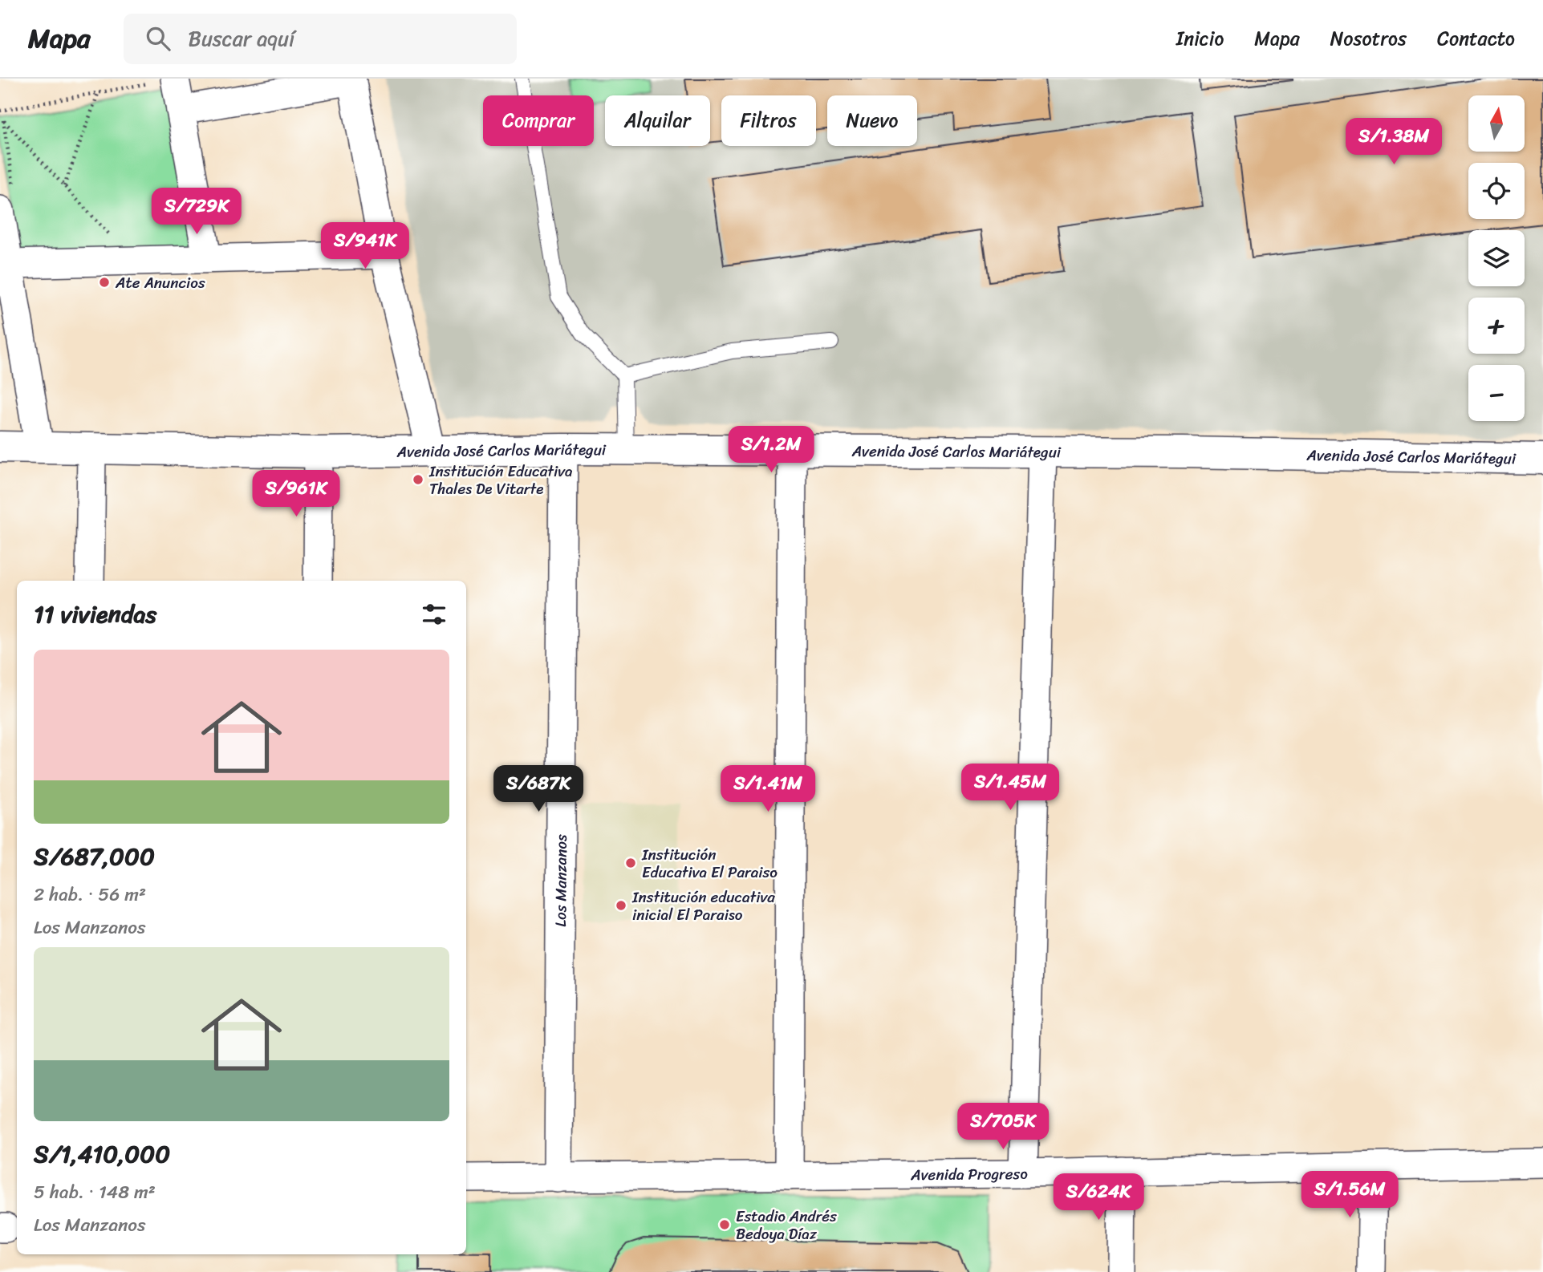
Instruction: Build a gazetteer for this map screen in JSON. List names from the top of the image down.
{
  "streets": {
    "street": ["Avenida José Carlos Mariátegui", "Los Manzanos", "Avenida Progreso"]
  },
  "crossings": [
    ["Avenida José Carlos Mariátegui", "Los Manzanos"],
    ["Los Manzanos", "Avenida Progreso"]
  ],
  "places": [
    "Ate Anuncios",
    "Institución Educativa Thales De Vitarte",
    "Institución Educativa El Paraiso",
    "Institución educativa inicial El Paraiso",
    "Estadio Andrés Bedoya Díaz"
  ],
  "north": "top",
  "page": {
    "header": "Mapa",
    "search": "Buscar aquí",
    "nav": [
      "Inicio",
      "Mapa",
      "Nosotros",
      "Contacto"
    ],
    "map_buttons": ["+", "−"],
    "chip": [
      "Comprar",
      "Alquilar",
      "Filtros",
      "Nuevo"
    ],
    "price": [
      "S/1.38M",
      "S/729K",
      "S/941K",
      "S/1.2M",
      "S/961K",
      "S/1.45M",
      "S/687K",
      "S/1.41M",
      "S/705K",
      "S/1.56M",
      "S/624K"
    ],
    "heading": "11 viviendas",
    "list": [
      {
        "name": "S/687,000",
        "note": "2 hab. · 56 m² · Los Manzanos"
      },
      {
        "name": "S/1,410,000",
        "note": "5 hab. · 148 m² · Los Manzanos"
      }
    ]
  }
}
